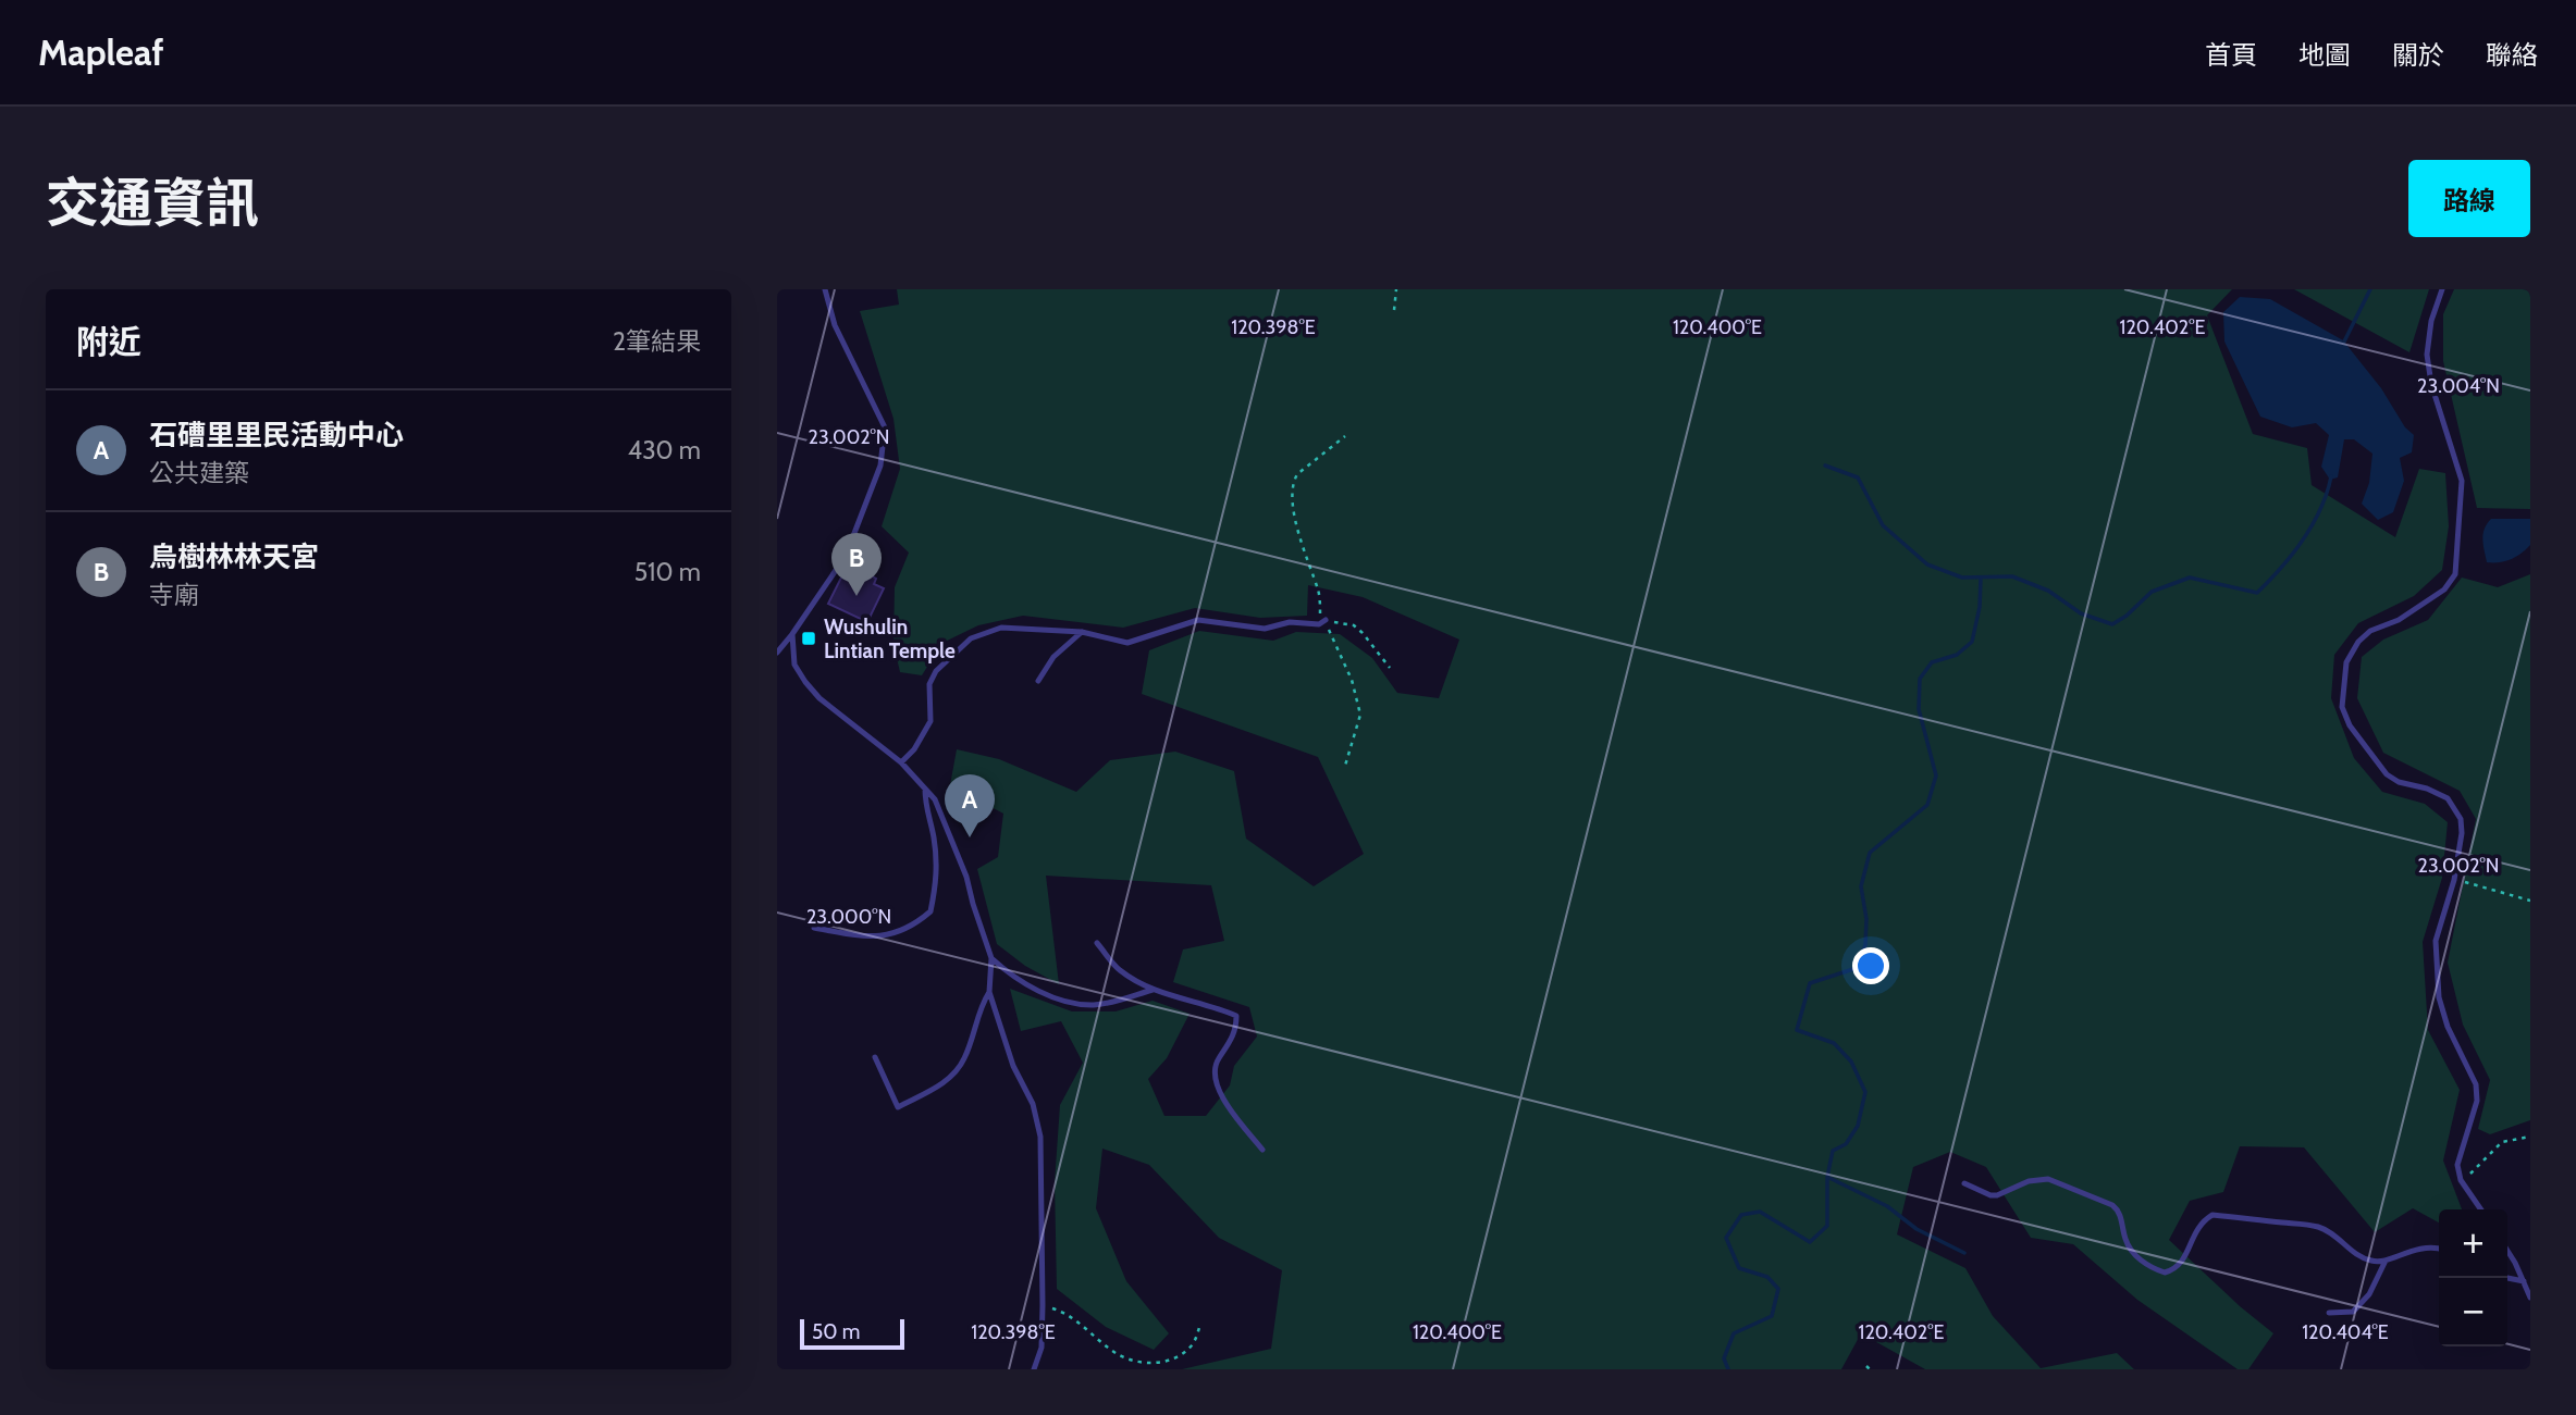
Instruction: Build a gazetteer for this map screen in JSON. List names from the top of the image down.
{
  "places": {
    "transit": ["Wushulin Lintian Temple"]
  },
  "scale_bar": "50 m",
  "page": {
    "header": "Mapleaf",
    "nav": [
      "首頁",
      "地圖",
      "關於",
      "聯絡"
    ],
    "title": "交通資訊",
    "buttons": "路線",
    "heading": ["附近", "2筆結果"],
    "list": [
      {
        "mark": "A",
        "name": "石𥕢里里民活動中心",
        "note": "公共建築",
        "value": "430 m"
      },
      {
        "mark": "B",
        "name": "烏樹林林天宮",
        "note": "寺廟",
        "value": "510 m"
      }
    ],
    "pins": ["B", "A"],
    "map_buttons": ["+", "−"],
    "scale": "50 m"
  },
  "coordinates": [
    "120.398°E",
    "120.400°E",
    "120.402°E",
    "23.004°N",
    "23.002°N",
    "23.000°N",
    "120.404°E"
  ]
}
